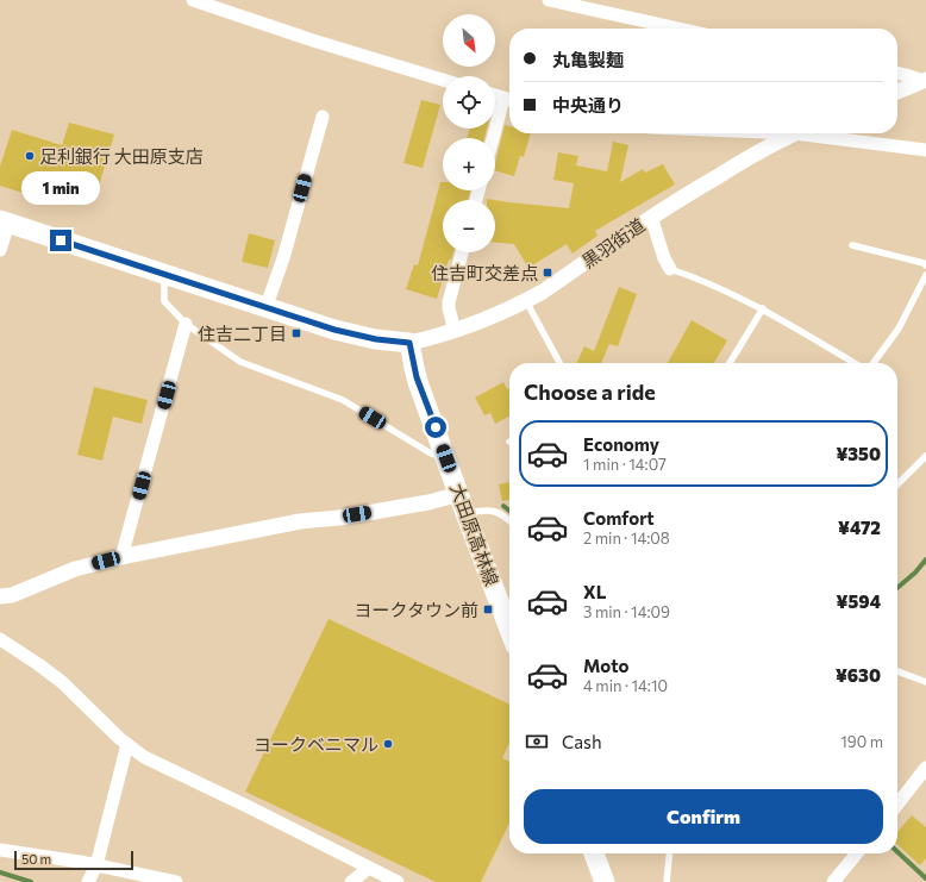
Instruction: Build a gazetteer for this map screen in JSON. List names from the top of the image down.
{
  "streets": {
    "main road": ["大田原高林線"],
    "street": ["黒羽街道"]
  },
  "crossings": [
    ["黒羽街道", "大田原高林線"]
  ],
  "places": {
    "other": ["足利銀行 大田原支店", "ヨークベニマル"],
    "transit": ["住吉町交差点", "住吉二丁目", "ヨークタウン前"]
  },
  "scale_bar": "50 m",
  "north": "bottom right",
  "page": {
    "map_buttons": ["+", "−"],
    "banner": ["丸亀製麺", "中央通り"],
    "bubble": "1 min",
    "heading": "Choose a ride",
    "list": [
      {
        "name": "Economy",
        "note": "1 min · 14:07",
        "value": "¥350"
      },
      {
        "name": "Comfort",
        "note": "2 min · 14:08",
        "value": "¥472"
      },
      {
        "name": "XL",
        "note": "3 min · 14:09",
        "value": "¥594"
      },
      {
        "name": "Moto",
        "note": "4 min · 14:10",
        "value": "¥630"
      }
    ],
    "pay": ["Cash", "190 m"],
    "buttons": "Confirm",
    "scale": "50 m"
  }
}
